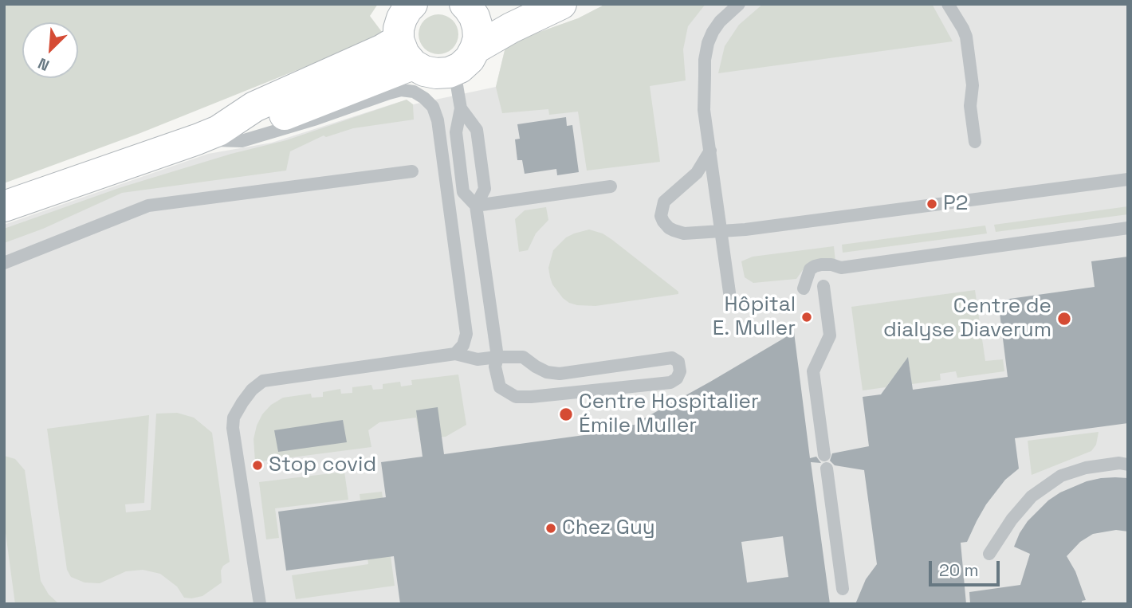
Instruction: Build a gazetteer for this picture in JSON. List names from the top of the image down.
{
  "places": [
    "P2",
    "Hôpital E. Muller",
    "Centre de dialyse Diaverum",
    "Centre Hospitalier Émile Muller",
    "Stop covid",
    "Chez Guy"
  ],
  "scale_bar": "20 m",
  "north": "bottom left"
}
